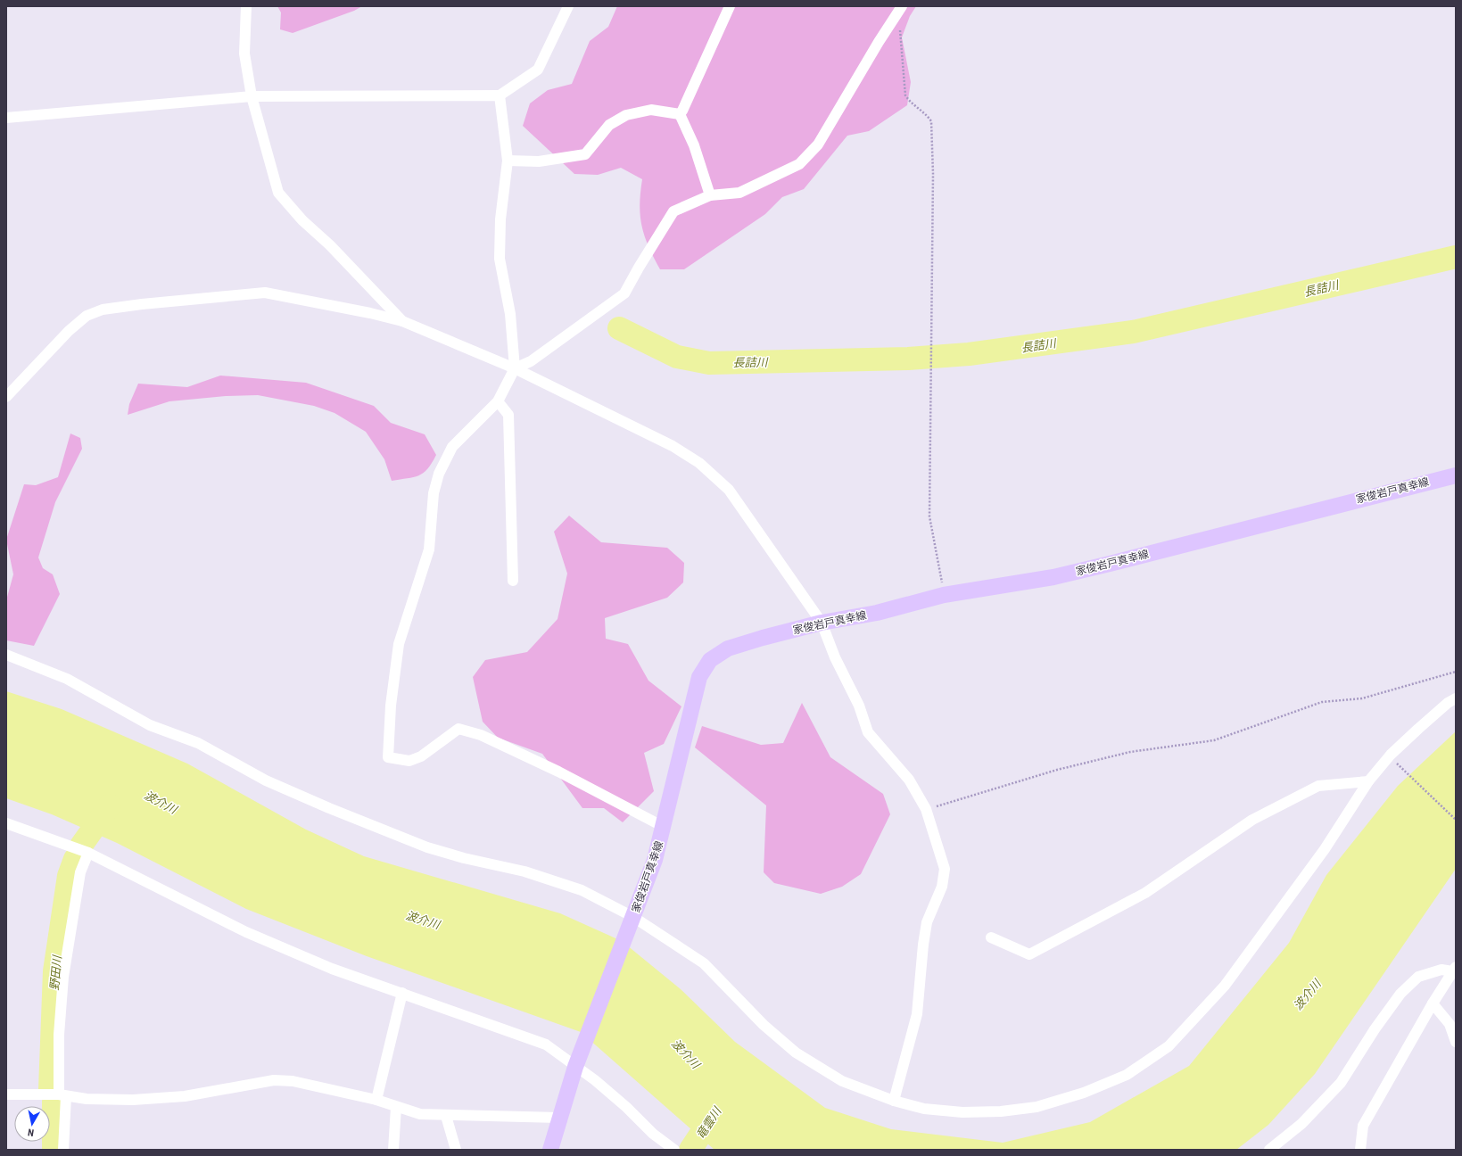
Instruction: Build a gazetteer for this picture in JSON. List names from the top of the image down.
{
  "streets": {
    "main road": ["家俊岩戸真幸線"]
  },
  "water": [
    "長詰川",
    "波介川",
    "野田川",
    "竜雲川"
  ],
  "north": "bottom"
}
